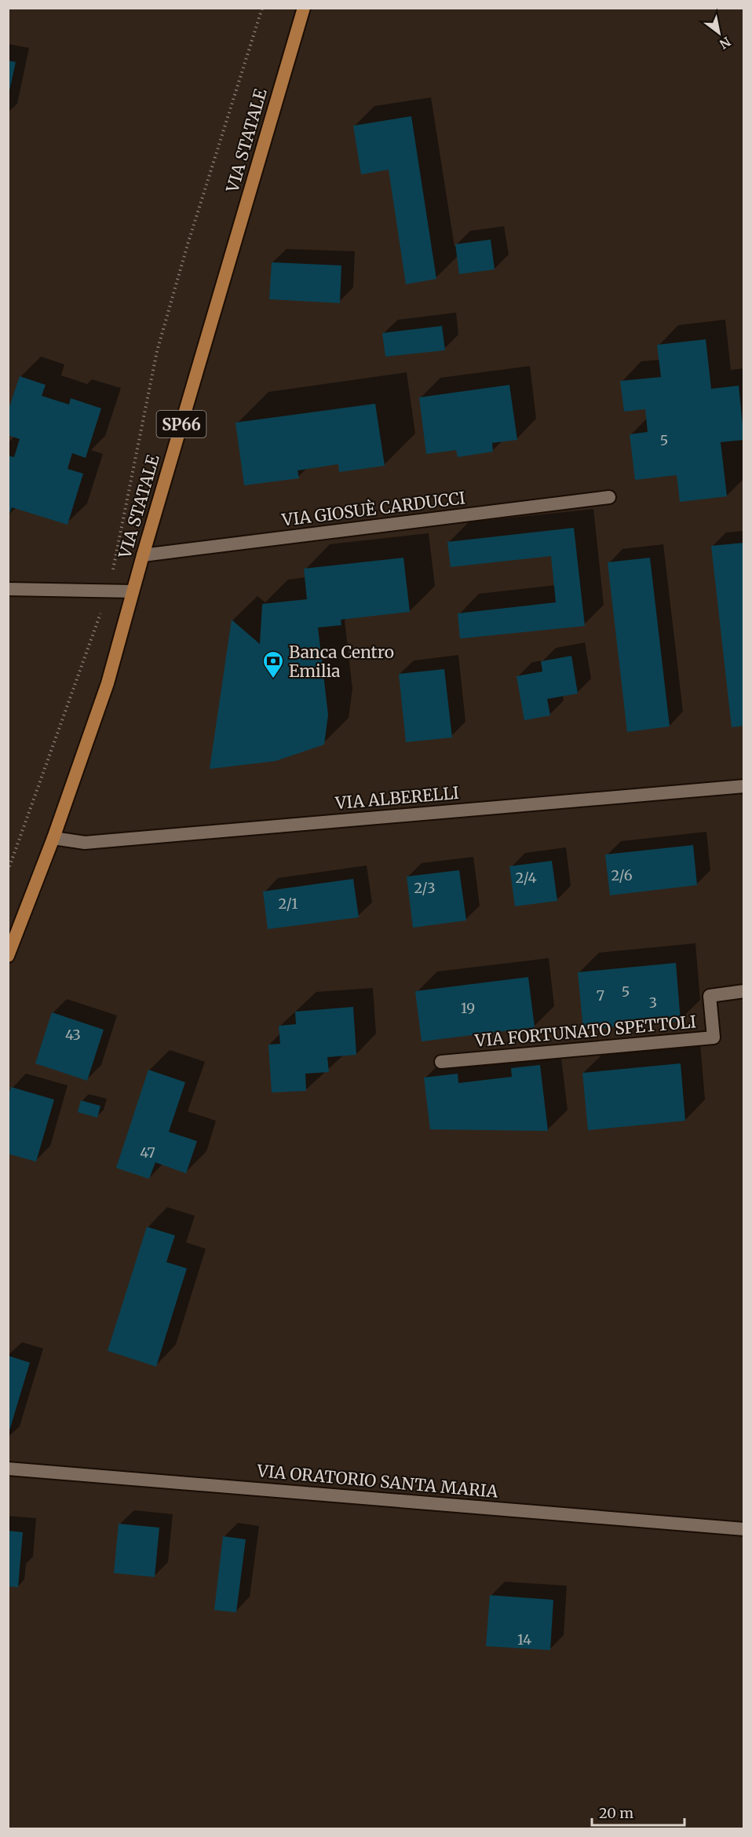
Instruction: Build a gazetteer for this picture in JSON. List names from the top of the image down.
{
  "streets": {
    "main road": ["VIA STATALE", "SP66"],
    "street": [
      "VIA GIOSUÈ CARDUCCI",
      "VIA ALBERELLI",
      "VIA FORTUNATO SPETTOLI",
      "VIA ORATORIO SANTA MARIA"
    ]
  },
  "crossings": [
    ["VIA STATALE", "VIA GIOSUÈ CARDUCCI"],
    ["VIA STATALE", "VIA ALBERELLI"]
  ],
  "places": {
    "bank": ["Banca Centro Emilia"]
  },
  "house_numbers": [
    "5",
    "2/6",
    "2/4",
    "2/3",
    "2/1",
    "5",
    "7",
    "3",
    "19",
    "43",
    "47",
    "14"
  ],
  "scale_bar": "20 m",
  "north": "bottom right"
}
